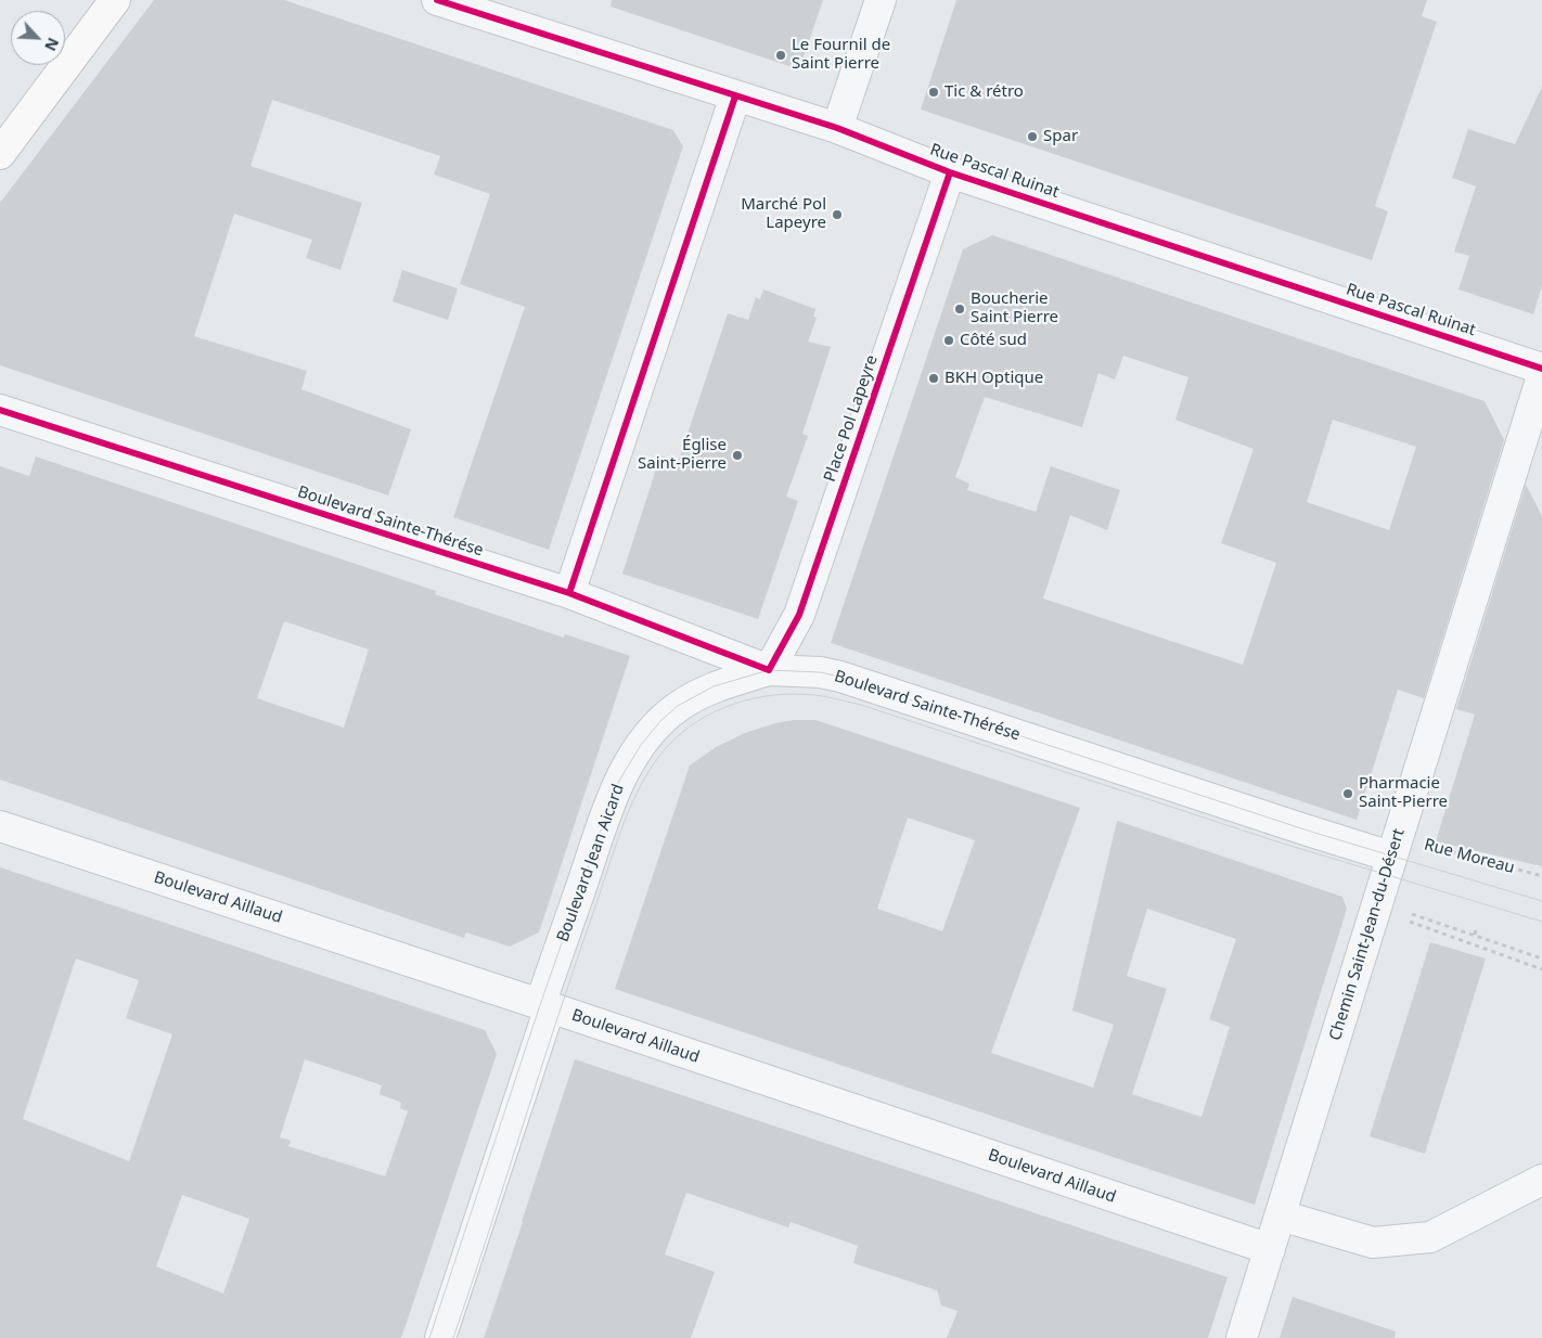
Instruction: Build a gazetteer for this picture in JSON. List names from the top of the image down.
{
  "streets": {
    "street": [
      "Rue Pascal Ruinat",
      "Place Pol Lapeyre",
      "Boulevard Sainte-Thérése",
      "Boulevard Jean Aicard",
      "Boulevard Aillaud",
      "Chemin Saint-Jean-du-Désert"
    ],
    "path": ["Rue Moreau"]
  },
  "crossings": [
    ["Rue Pascal Ruinat", "Place Pol Lapeyre"],
    ["Place Pol Lapeyre", "Boulevard Sainte-Thérése"],
    ["Place Pol Lapeyre", "Boulevard Jean Aicard"],
    ["Boulevard Sainte-Thérése", "Rue Moreau"],
    ["Boulevard Sainte-Thérése", "Boulevard Jean Aicard"],
    ["Boulevard Sainte-Thérése", "Chemin Saint-Jean-du-Désert"],
    ["Rue Moreau", "Chemin Saint-Jean-du-Désert"],
    ["Boulevard Jean Aicard", "Boulevard Aillaud"],
    ["Boulevard Aillaud", "Chemin Saint-Jean-du-Désert"]
  ],
  "places": [
    "Le Fournil de Saint Pierre",
    "Tic & rétro",
    "Spar",
    "Marché Pol Lapeyre",
    "Boucherie Saint Pierre",
    "Côté sud",
    "BKH Optique",
    "Église Saint-Pierre",
    "Pharmacie Saint-Pierre"
  ],
  "north": "bottom right"
}
